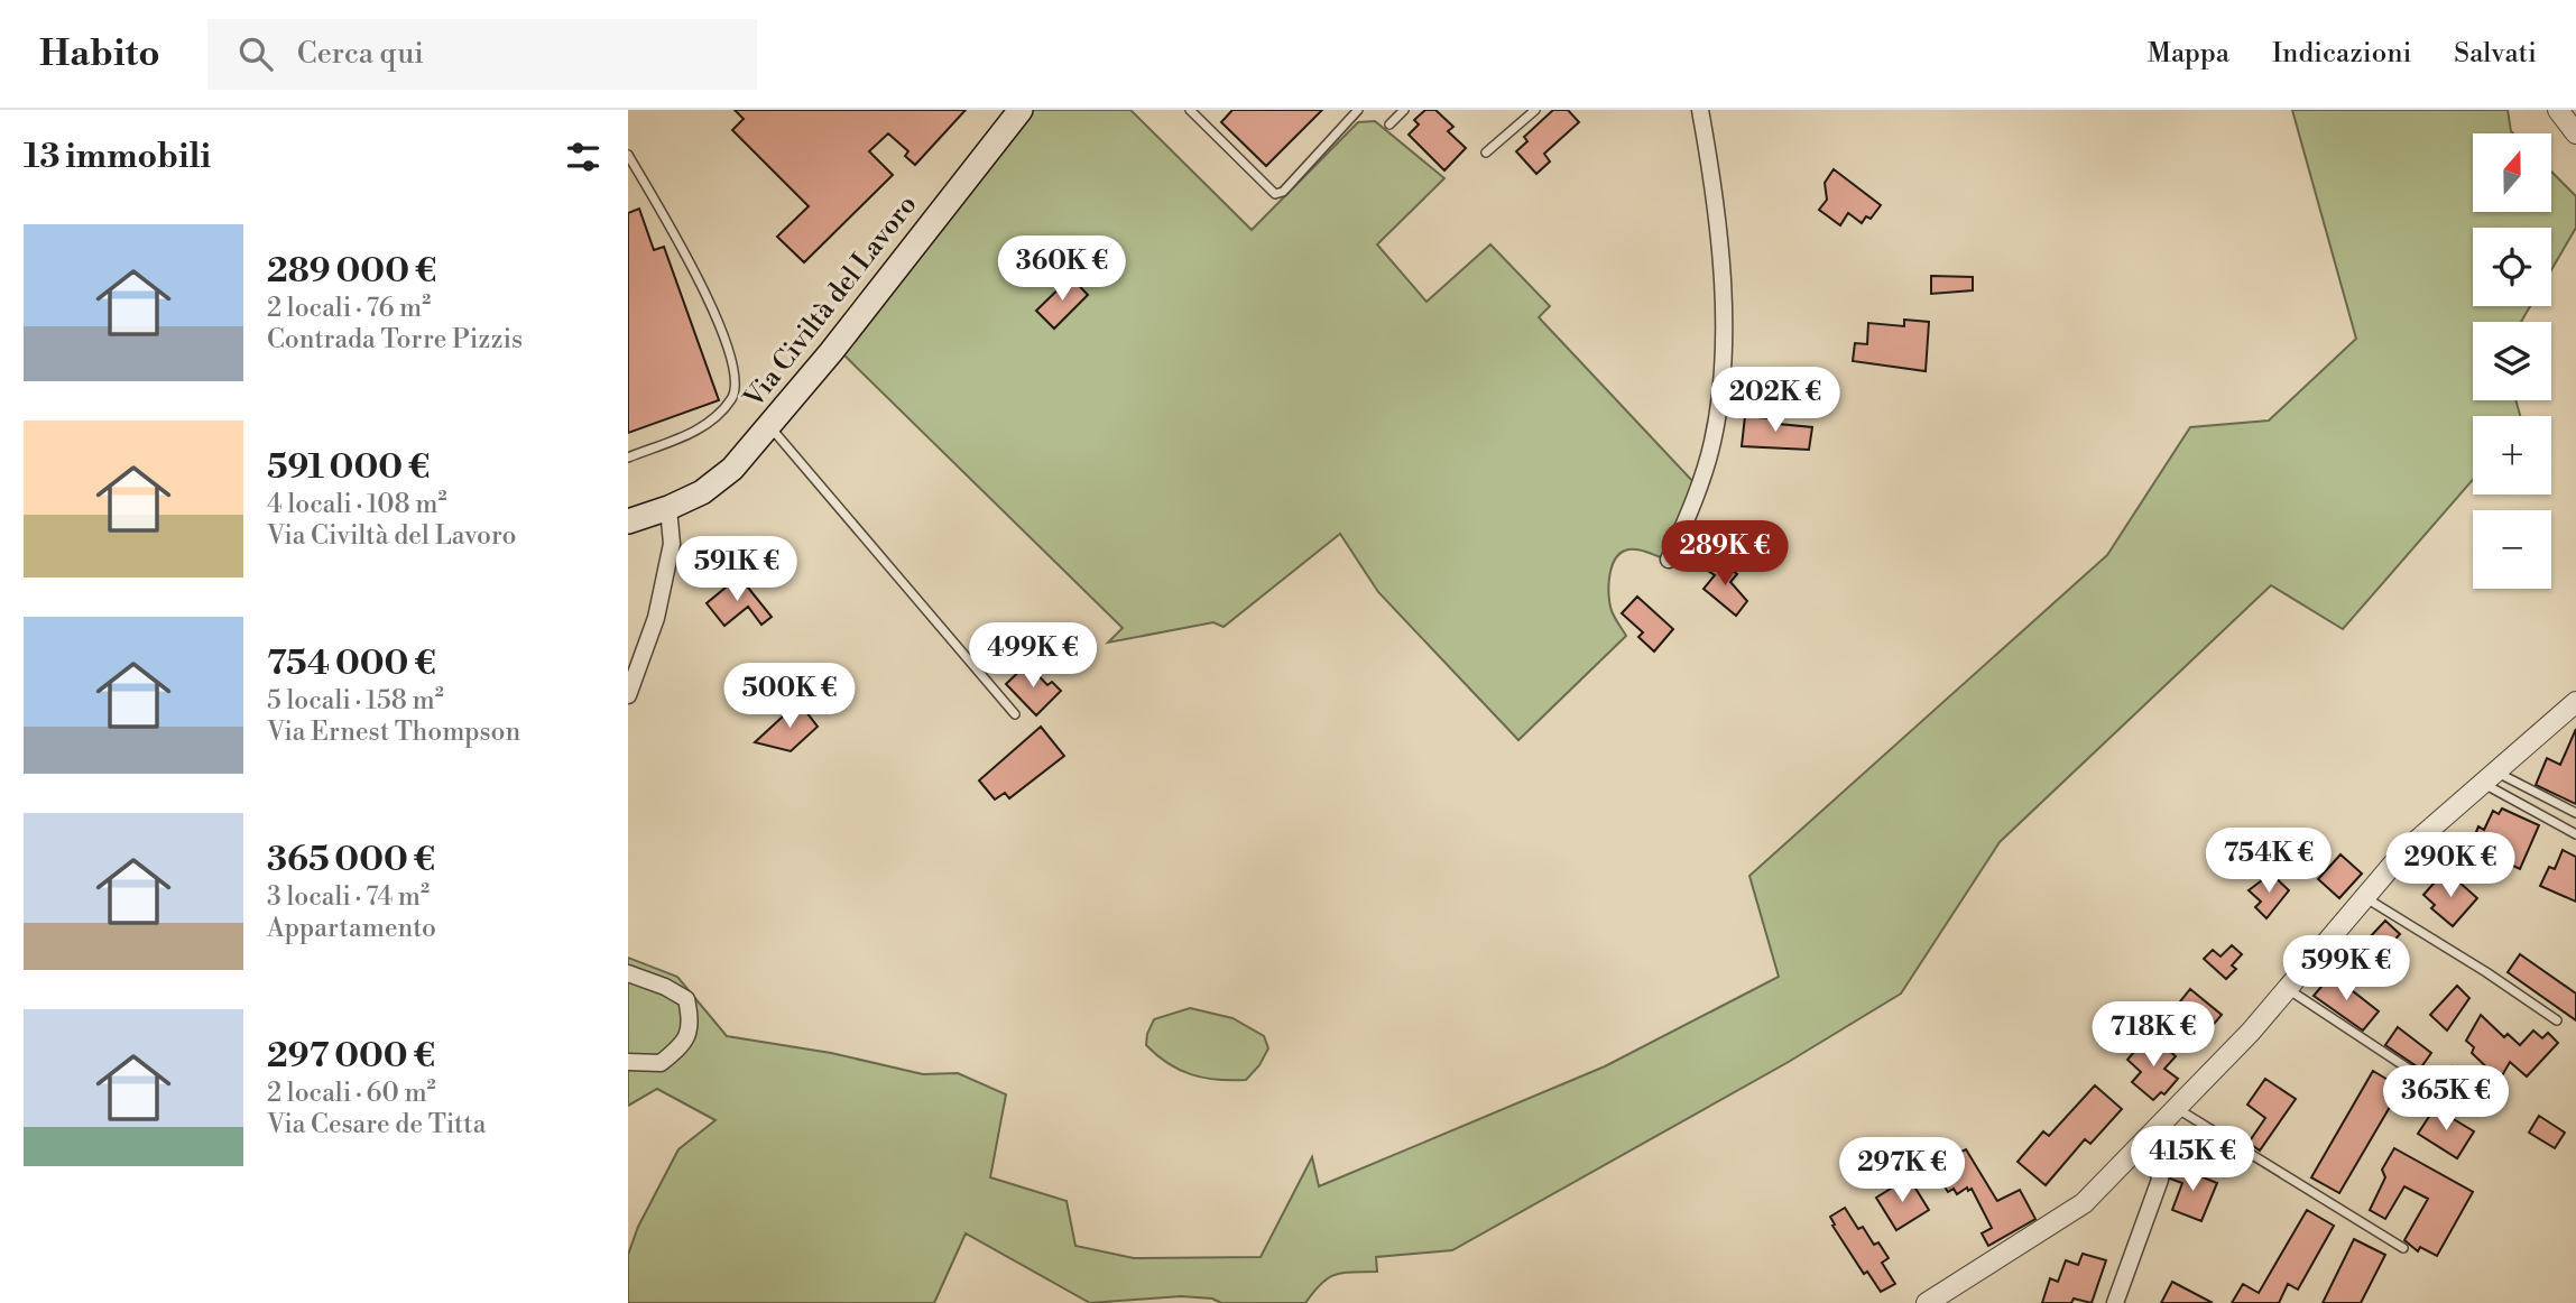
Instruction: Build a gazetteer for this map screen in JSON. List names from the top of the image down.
{
  "streets": {
    "main road": ["Via Civiltà del Lavoro"]
  },
  "north": "top",
  "page": {
    "header": "Habito",
    "search": "Cerca qui",
    "nav": ["Mappa", "Indicazioni", "Salvati"],
    "heading": "13 immobili",
    "map_buttons": ["+", "−"],
    "list": [
      {
        "name": "289 000 €",
        "note": "2 locali · 76 m² · Contrada Torre Pizzis"
      },
      {
        "name": "591 000 €",
        "note": "4 locali · 108 m² · Via Civiltà del Lavoro"
      },
      {
        "name": "754 000 €",
        "note": "5 locali · 158 m² · Via Ernest Thompson"
      },
      {
        "name": "365 000 €",
        "note": "3 locali · 74 m² · Appartamento"
      },
      {
        "name": "297 000 €",
        "note": "2 locali · 60 m² · Via Cesare de Titta"
      }
    ],
    "price": [
      "360K €",
      "202K €",
      "289K €",
      "591K €",
      "499K €",
      "500K €",
      "754K €",
      "290K €",
      "599K €",
      "718K €",
      "365K €",
      "415K €",
      "297K €"
    ]
  }
}
